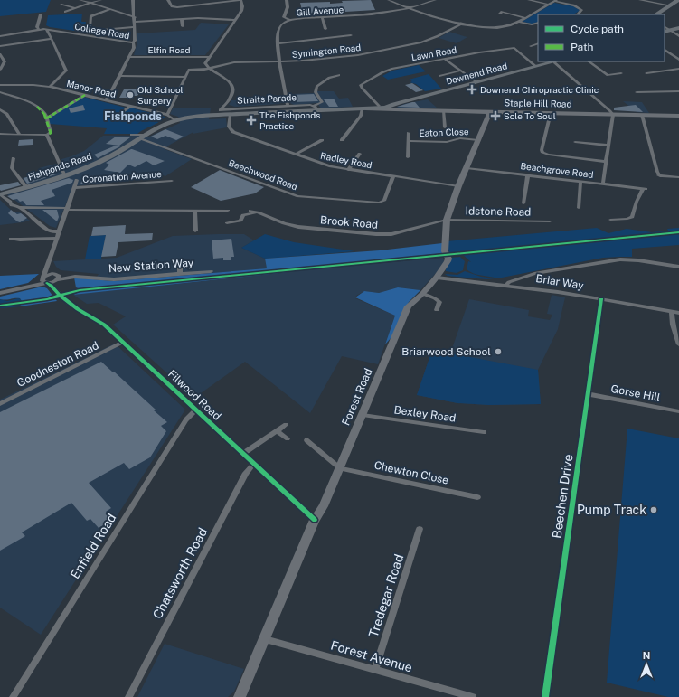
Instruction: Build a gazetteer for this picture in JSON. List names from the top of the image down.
{
  "streets": {
    "main road": [
      "Downend Road",
      "Staple Hill Road",
      "Fishponds Road",
      "Forest Road"
    ],
    "street": [
      "Gill Avenue",
      "College Road",
      "Elfin Road",
      "Symington Road",
      "Lawn Road",
      "Manor Road",
      "Straits Parade",
      "Eaton Close",
      "Radley Road",
      "Beachgrove Road",
      "Beechwood Road",
      "Coronation Avenue",
      "Idstone Road",
      "Brook Road",
      "New Station Way",
      "Briar Way",
      "Goodneston Road",
      "Gorse Hill",
      "Filwood Road",
      "Bexley Road",
      "Chewton Close",
      "Beechen Drive",
      "Enfield Road",
      "Chatsworth Road",
      "Tredegar Road",
      "Forest Avenue"
    ]
  },
  "crossings": [
    ["College Road", "Elfin Road"],
    ["College Road", "Manor Road"],
    ["Lawn Road", "Downend Road"],
    ["Lawn Road", "Staple Hill Road"],
    ["Lawn Road", "Fishponds Road"],
    ["Downend Road", "Staple Hill Road"],
    ["Downend Road", "Fishponds Road"],
    ["Manor Road", "Fishponds Road"],
    ["Straits Parade", "Fishponds Road"],
    ["Staple Hill Road", "Fishponds Road"],
    ["Staple Hill Road", "Forest Road"],
    ["Eaton Close", "Forest Road"],
    ["Radley Road", "Fishponds Road"],
    ["Radley Road", "Beechwood Road"],
    ["Radley Road", "Forest Road"],
    ["Fishponds Road", "Beechwood Road"],
    ["Beachgrove Road", "Forest Road"],
    ["Idstone Road", "Brook Road"],
    ["Idstone Road", "Forest Road"],
    ["Brook Road", "Forest Road"],
    ["New Station Way", "Filwood Road"],
    ["Briar Way", "Forest Road"],
    ["Briar Way", "Beechen Drive"],
    ["Goodneston Road", "Filwood Road"],
    ["Gorse Hill", "Beechen Drive"],
    ["Filwood Road", "Forest Road"],
    ["Filwood Road", "Enfield Road"],
    ["Filwood Road", "Chatsworth Road"],
    ["Forest Road", "Bexley Road"],
    ["Forest Road", "Chewton Close"],
    ["Forest Road", "Forest Avenue"],
    ["Tredegar Road", "Forest Avenue"]
  ],
  "districts": ["Fishponds"],
  "places": {
    "health": ["Downend Chiropractic Clinic", "Sole To Soul", "The Fishponds Practice"],
    "other": ["Old School Surgery", "Briarwood School", "Pump Track"]
  },
  "legend": ["Cycle path", "Path"],
  "north": "top"
}
